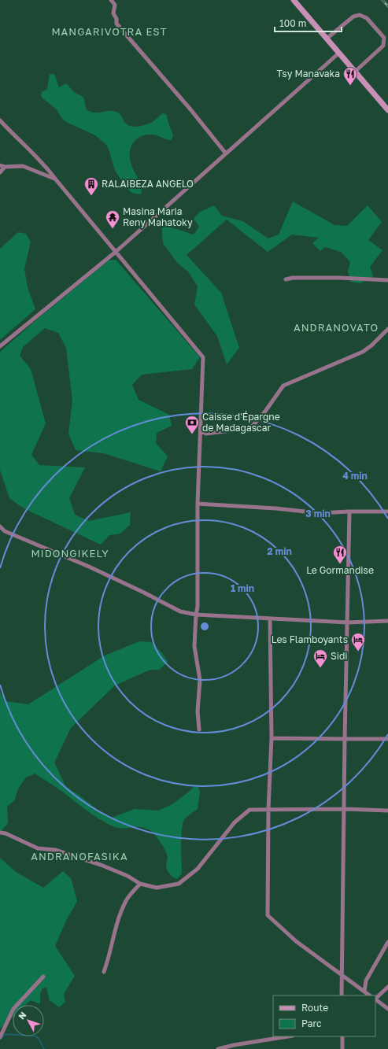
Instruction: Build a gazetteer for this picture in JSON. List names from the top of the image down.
{
  "districts": [
    "MANGARIVOTRA EST",
    "ANDRANOVATO",
    "MIDONGIKELY",
    "ANDRANOFASIKA"
  ],
  "places": {
    "restaurant": ["Tsy Manavaka", "Le Gormandise"],
    "building": ["RALAIBEZA ANGELO"],
    "temple": ["Masina Maria Reny Mahatoky"],
    "bank": ["Caisse d'Épargne de Madagascar"],
    "hotel": ["Les Flamboyants", "Sidi"]
  },
  "legend": ["Route", "Parc"],
  "scale_bar": "100 m",
  "north": "top left",
  "rings": [
    "4 min",
    "3 min",
    "2 min",
    "1 min"
  ]
}
